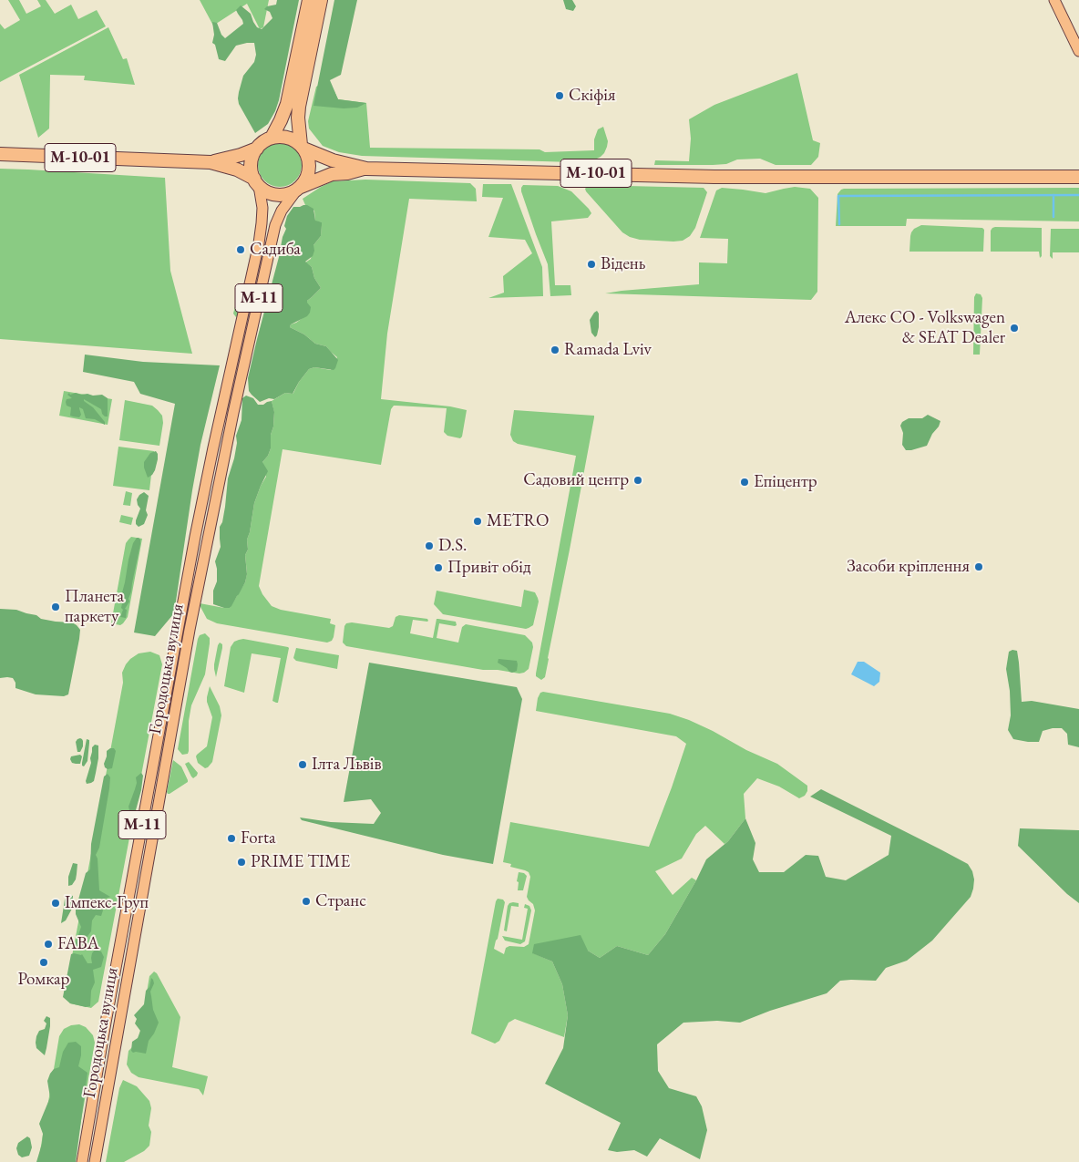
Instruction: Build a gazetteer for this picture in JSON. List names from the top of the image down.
{
  "streets": {
    "highway": ["М-10-01", "М-11"],
    "main road": ["Городоцька вулиця"]
  },
  "crossings": [
    ["М-10-01", "М-11"],
    ["М-10-01", "Городоцька вулиця"],
    ["М-11", "Городоцька вулиця"]
  ],
  "places": [
    "Скіфія",
    "Садиба",
    "Відень",
    "Алекс CO - Volkswagen & SEAT Dealer",
    "Ramada Lviv",
    "Садовий центр",
    "Епіцентр",
    "METRO",
    "D.S.",
    "Засоби кріплення",
    "Привіт обід",
    "Планета паркету",
    "Ілта Львів",
    "Forta",
    "PRIME TIME",
    "Странс",
    "Імпекс-Груп",
    "FABA",
    "Ромкар"
  ]
}
